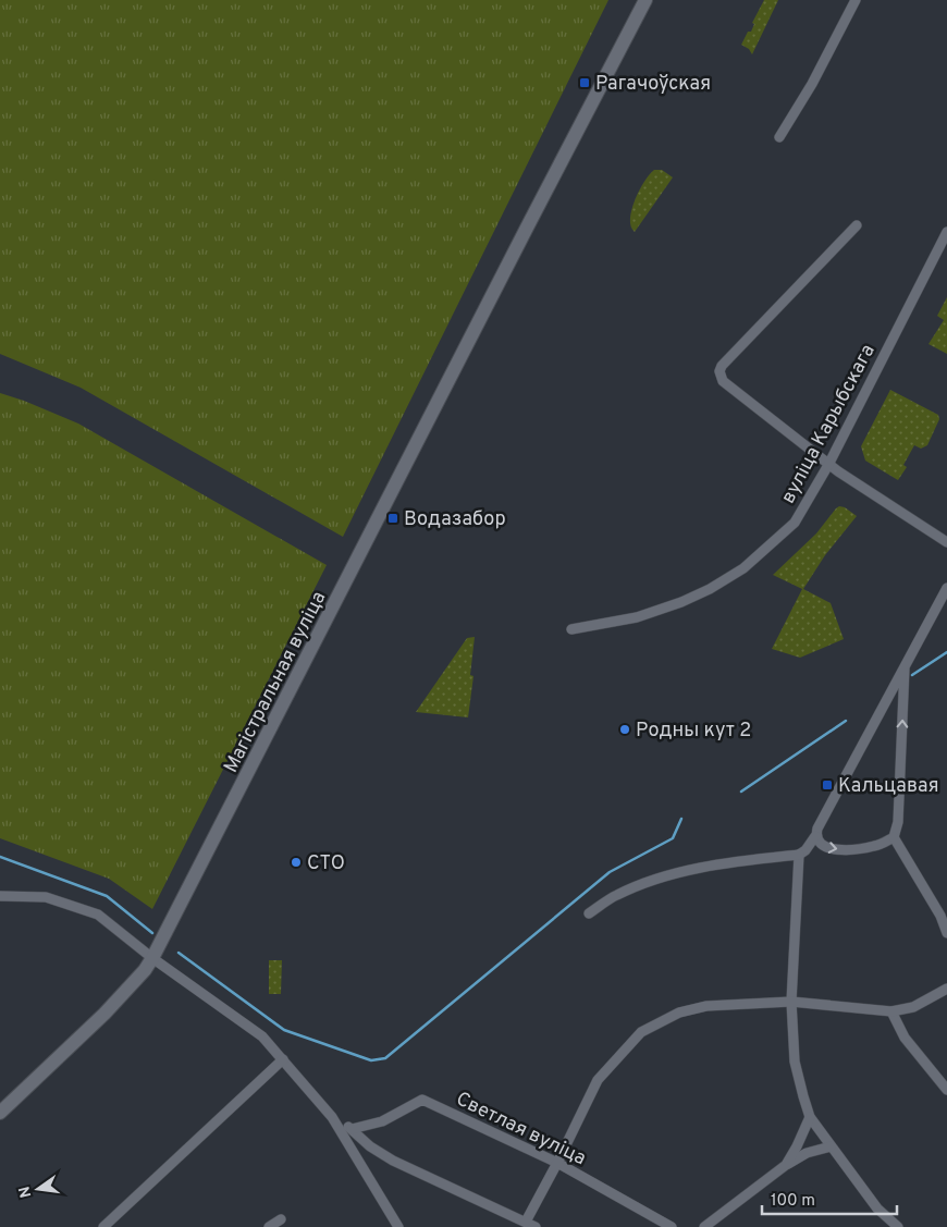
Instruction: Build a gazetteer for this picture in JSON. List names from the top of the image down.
{
  "streets": {
    "main road": ["Магістральная вуліца"],
    "street": ["вуліца Карыбскага", "Светлая вуліца"]
  },
  "places": {
    "transit": ["Рагачоўская", "Водазабор", "Кальцавая"],
    "other": ["Родны кут 2", "СТО"]
  },
  "scale_bar": "100 m",
  "north": "left"
}
